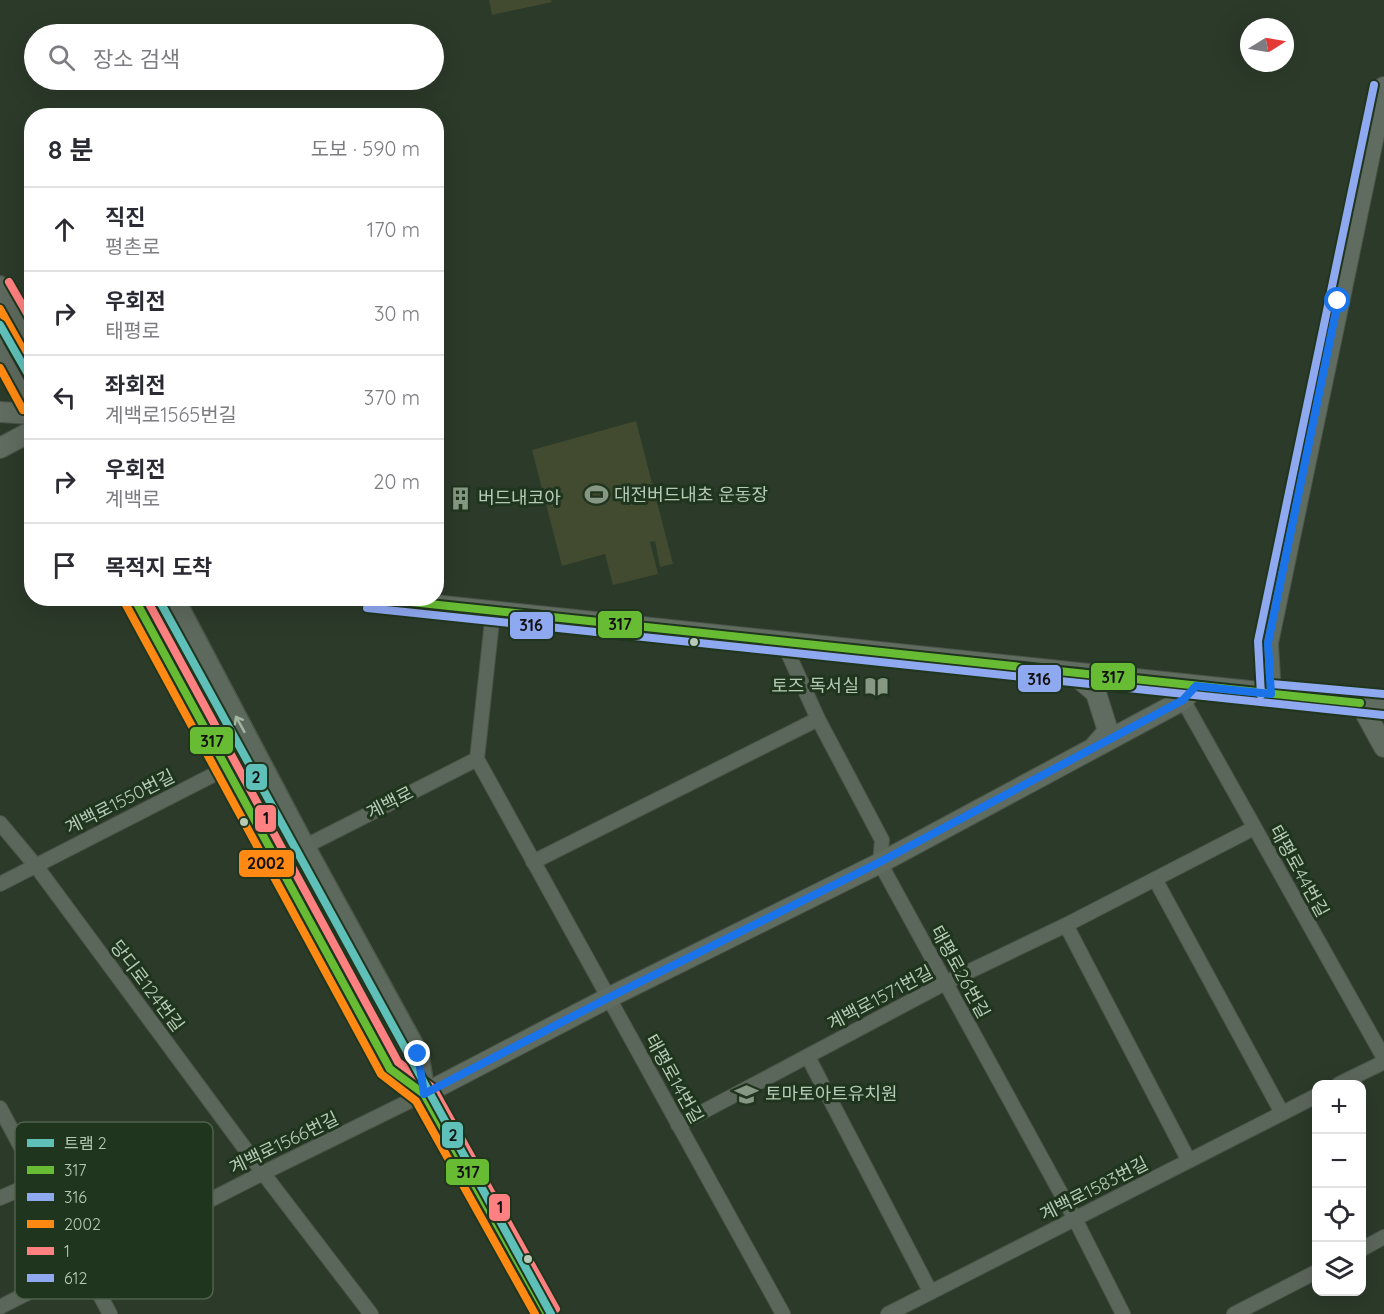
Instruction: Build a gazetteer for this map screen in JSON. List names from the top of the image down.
{
  "streets": {
    "street": [
      "계백로1550번길",
      "계백로",
      "태평로44번길",
      "태평로26번길",
      "당디로124번길",
      "계백로1571번길",
      "태평로14번길",
      "계백로1566번길",
      "계백로1583번길"
    ]
  },
  "crossings": [
    ["계백로1550번길", "당디로124번길"],
    ["계백로", "태평로14번길"],
    ["태평로44번길", "계백로1571번길"],
    ["태평로26번길", "계백로1571번길"],
    ["태평로26번길", "계백로1583번길"],
    ["당디로124번길", "계백로1566번길"],
    ["계백로1571번길", "태평로14번길"]
  ],
  "places": {
    "sports": ["대전버드내초 운동장"],
    "building": ["버드내코아"],
    "library": ["토즈 독서실"],
    "school or university": ["토마토아트유치원"]
  },
  "lines": [
    "transit line 612",
    "transit line 1",
    "transit line 2002",
    "tram line 2",
    "transit line 317",
    "transit line 316"
  ],
  "legend": [
    "트램 2",
    "317",
    "316",
    "2002",
    "1",
    "612"
  ],
  "north": "right",
  "page": {
    "search": "장소 검색",
    "heading": ["8 분", "도보 · 590 m"],
    "list": [
      ["직진", "평촌로", "170 m"],
      ["우회전", "태평로", "30 m"],
      ["좌회전", "계백로1565번길", "370 m"],
      ["우회전", "계백로", "20 m"],
      "목적지 도착"
    ],
    "map_buttons": ["+", "−"]
  }
}
